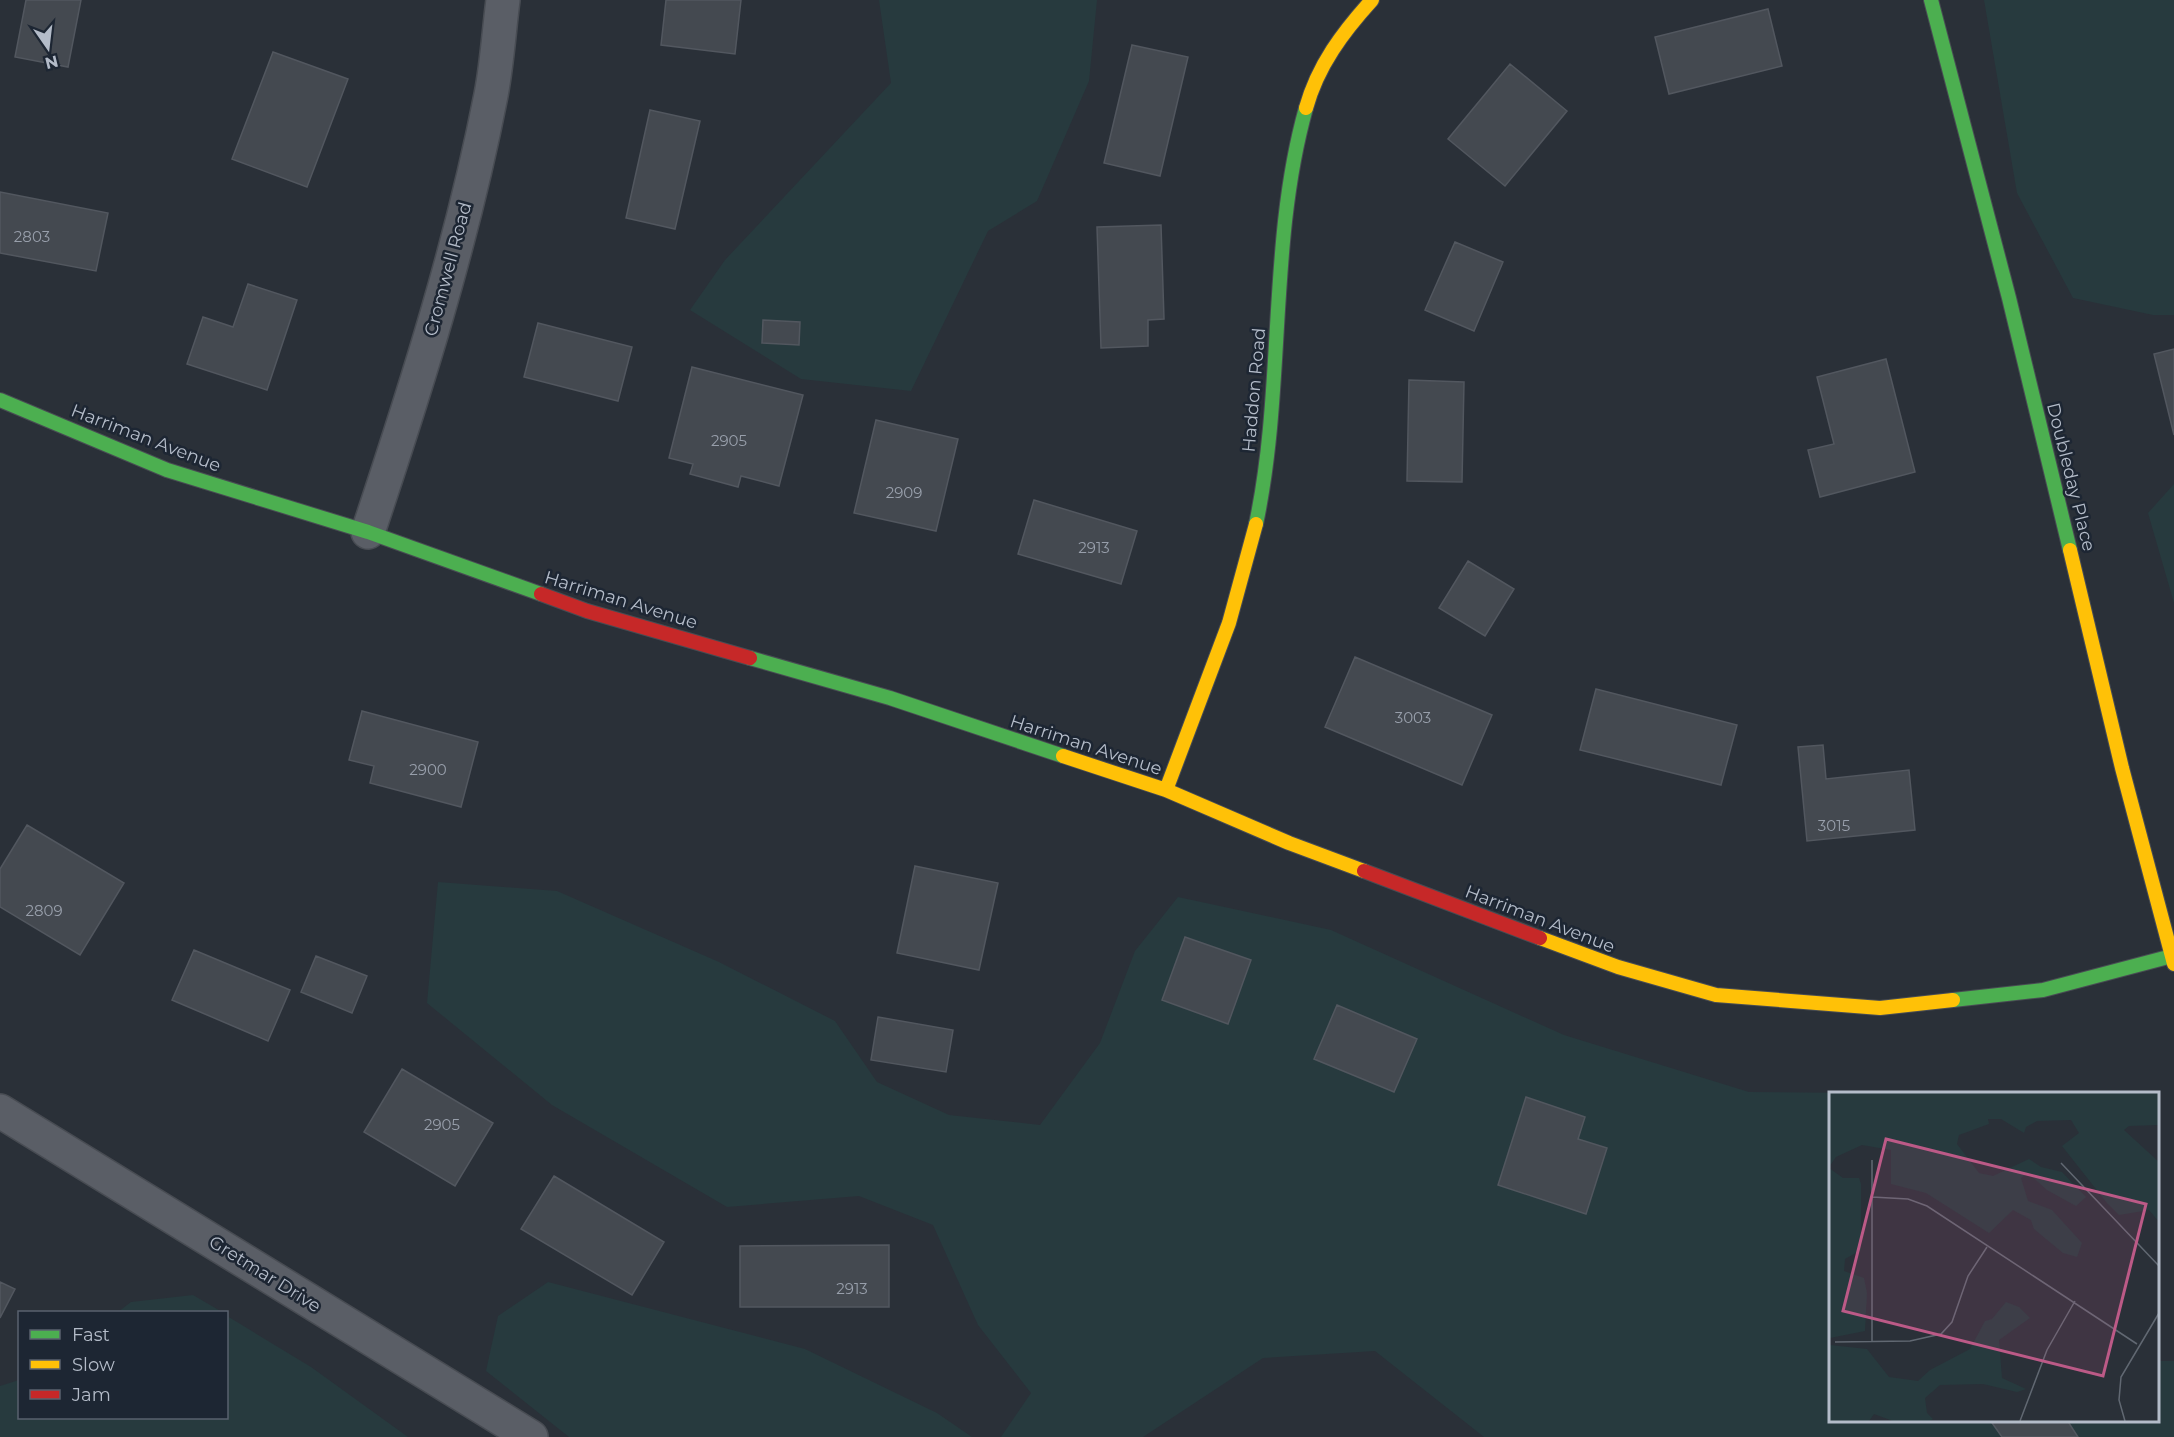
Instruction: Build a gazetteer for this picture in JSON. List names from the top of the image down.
{
  "streets": {
    "street": [
      "Cromwell Road",
      "Haddon Road",
      "Harriman Avenue",
      "Doubleday Place",
      "Gretmar Drive"
    ]
  },
  "crossings": [
    ["Cromwell Road", "Harriman Avenue"],
    ["Haddon Road", "Harriman Avenue"],
    ["Harriman Avenue", "Doubleday Place"]
  ],
  "house_numbers": [
    "2803",
    "2905",
    "2909",
    "2913",
    "3003",
    "2900",
    "3015",
    "2809",
    "2905",
    "2913"
  ],
  "legend": ["Fast", "Slow", "Jam"],
  "north": "bottom"
}
